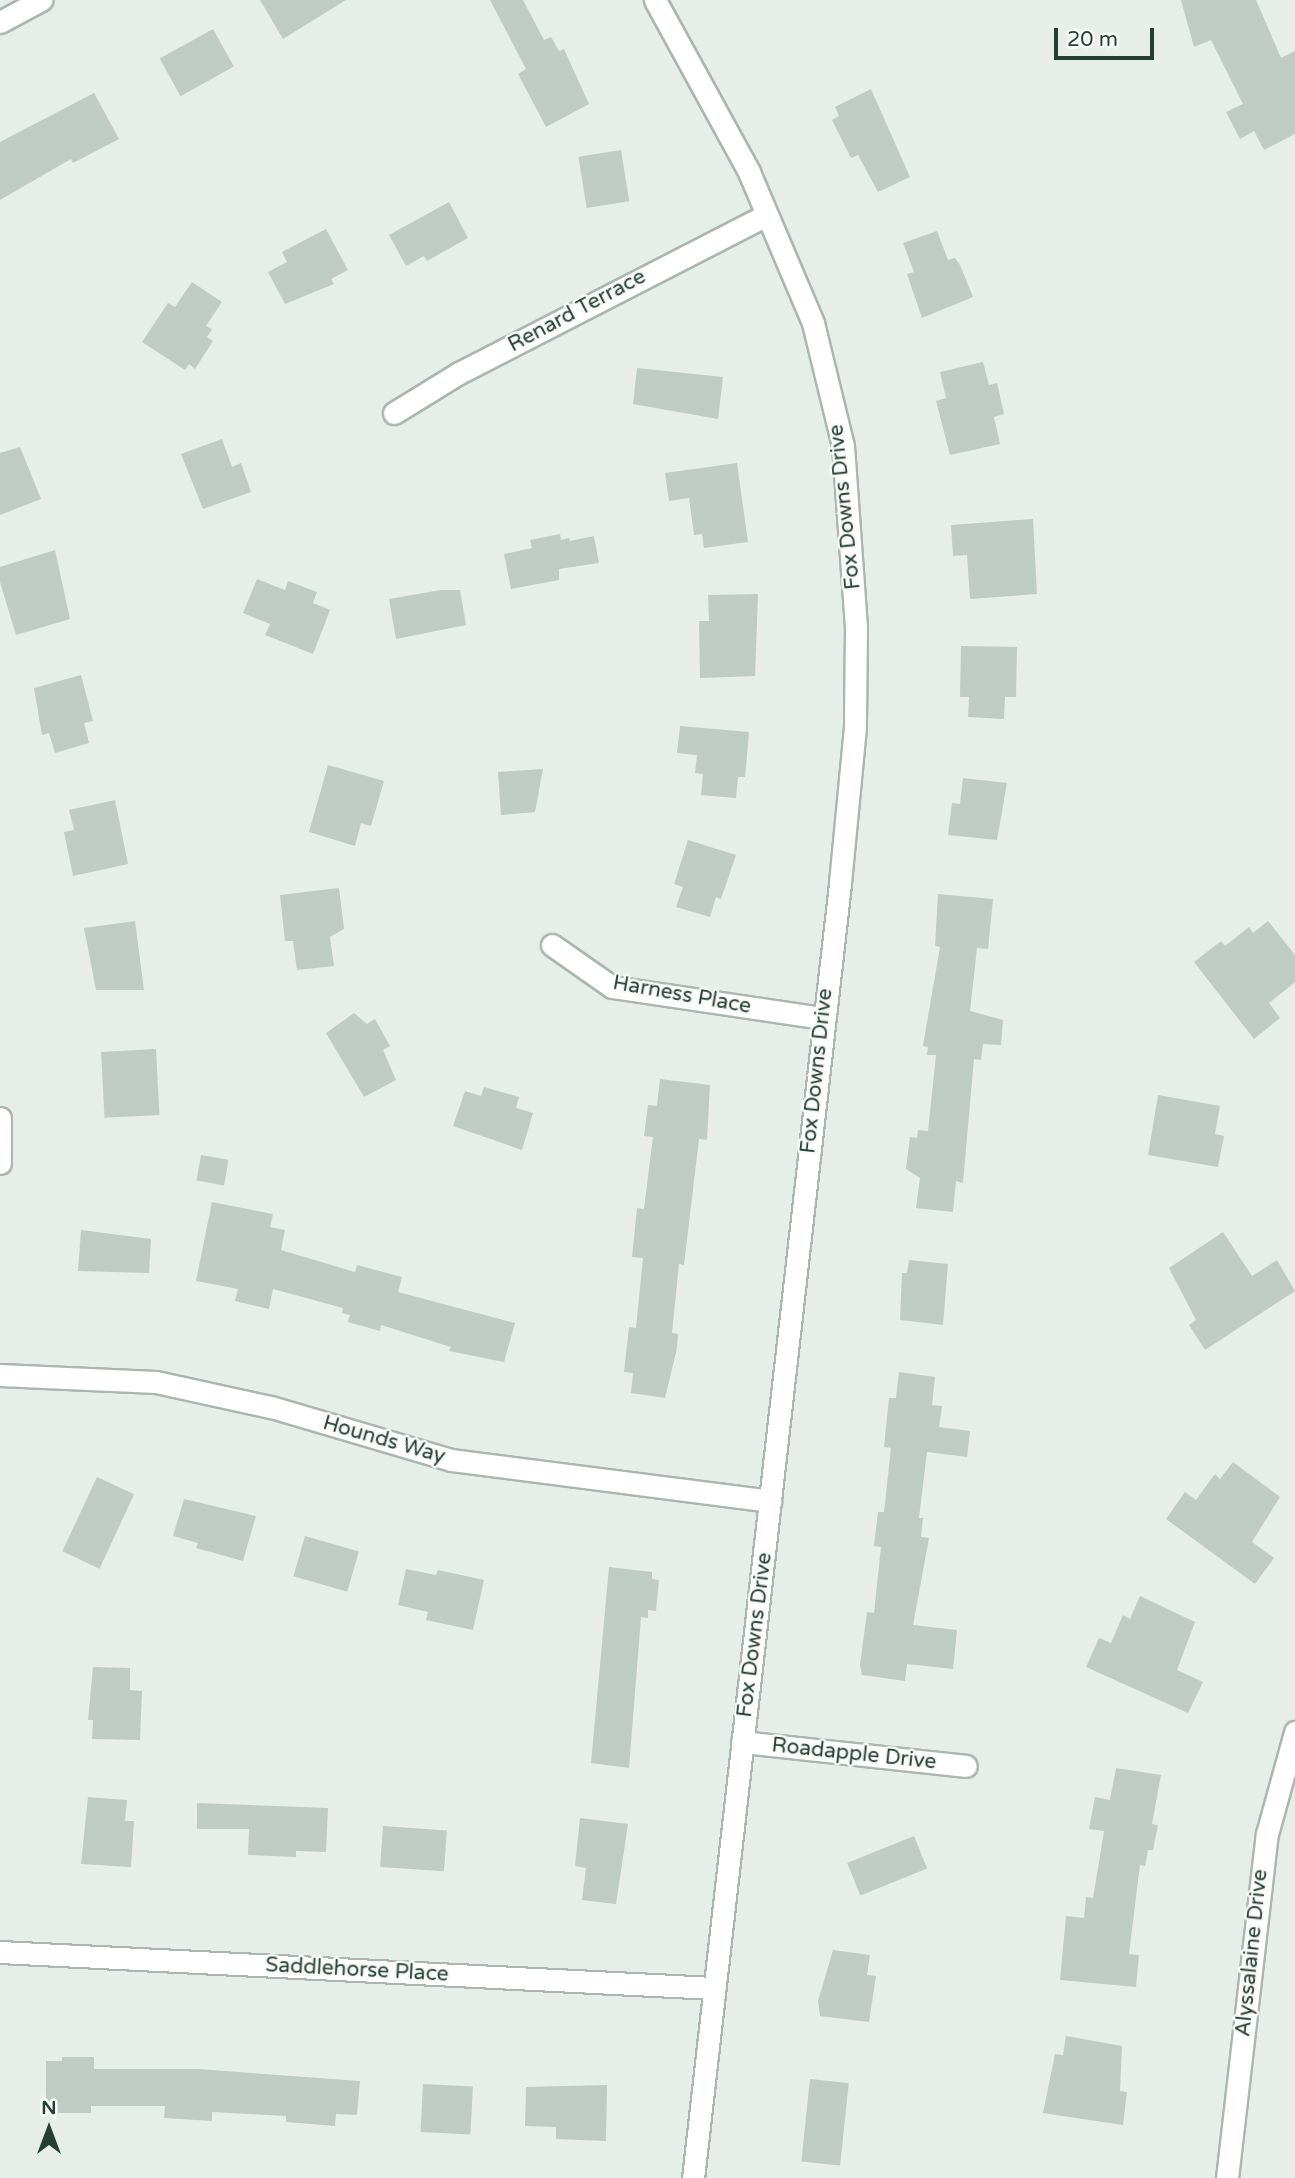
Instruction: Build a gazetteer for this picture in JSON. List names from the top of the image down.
{
  "streets": {
    "street": [
      "Renard Terrace",
      "Fox Downs Drive",
      "Harness Place",
      "Hounds Way",
      "Roadapple Drive",
      "Alyssalaine Drive",
      "Saddlehorse Place"
    ]
  },
  "crossings": [
    ["Renard Terrace", "Fox Downs Drive"],
    ["Fox Downs Drive", "Harness Place"],
    ["Fox Downs Drive", "Hounds Way"],
    ["Fox Downs Drive", "Roadapple Drive"],
    ["Fox Downs Drive", "Saddlehorse Place"]
  ],
  "scale_bar": "20 m",
  "north": "top"
}
